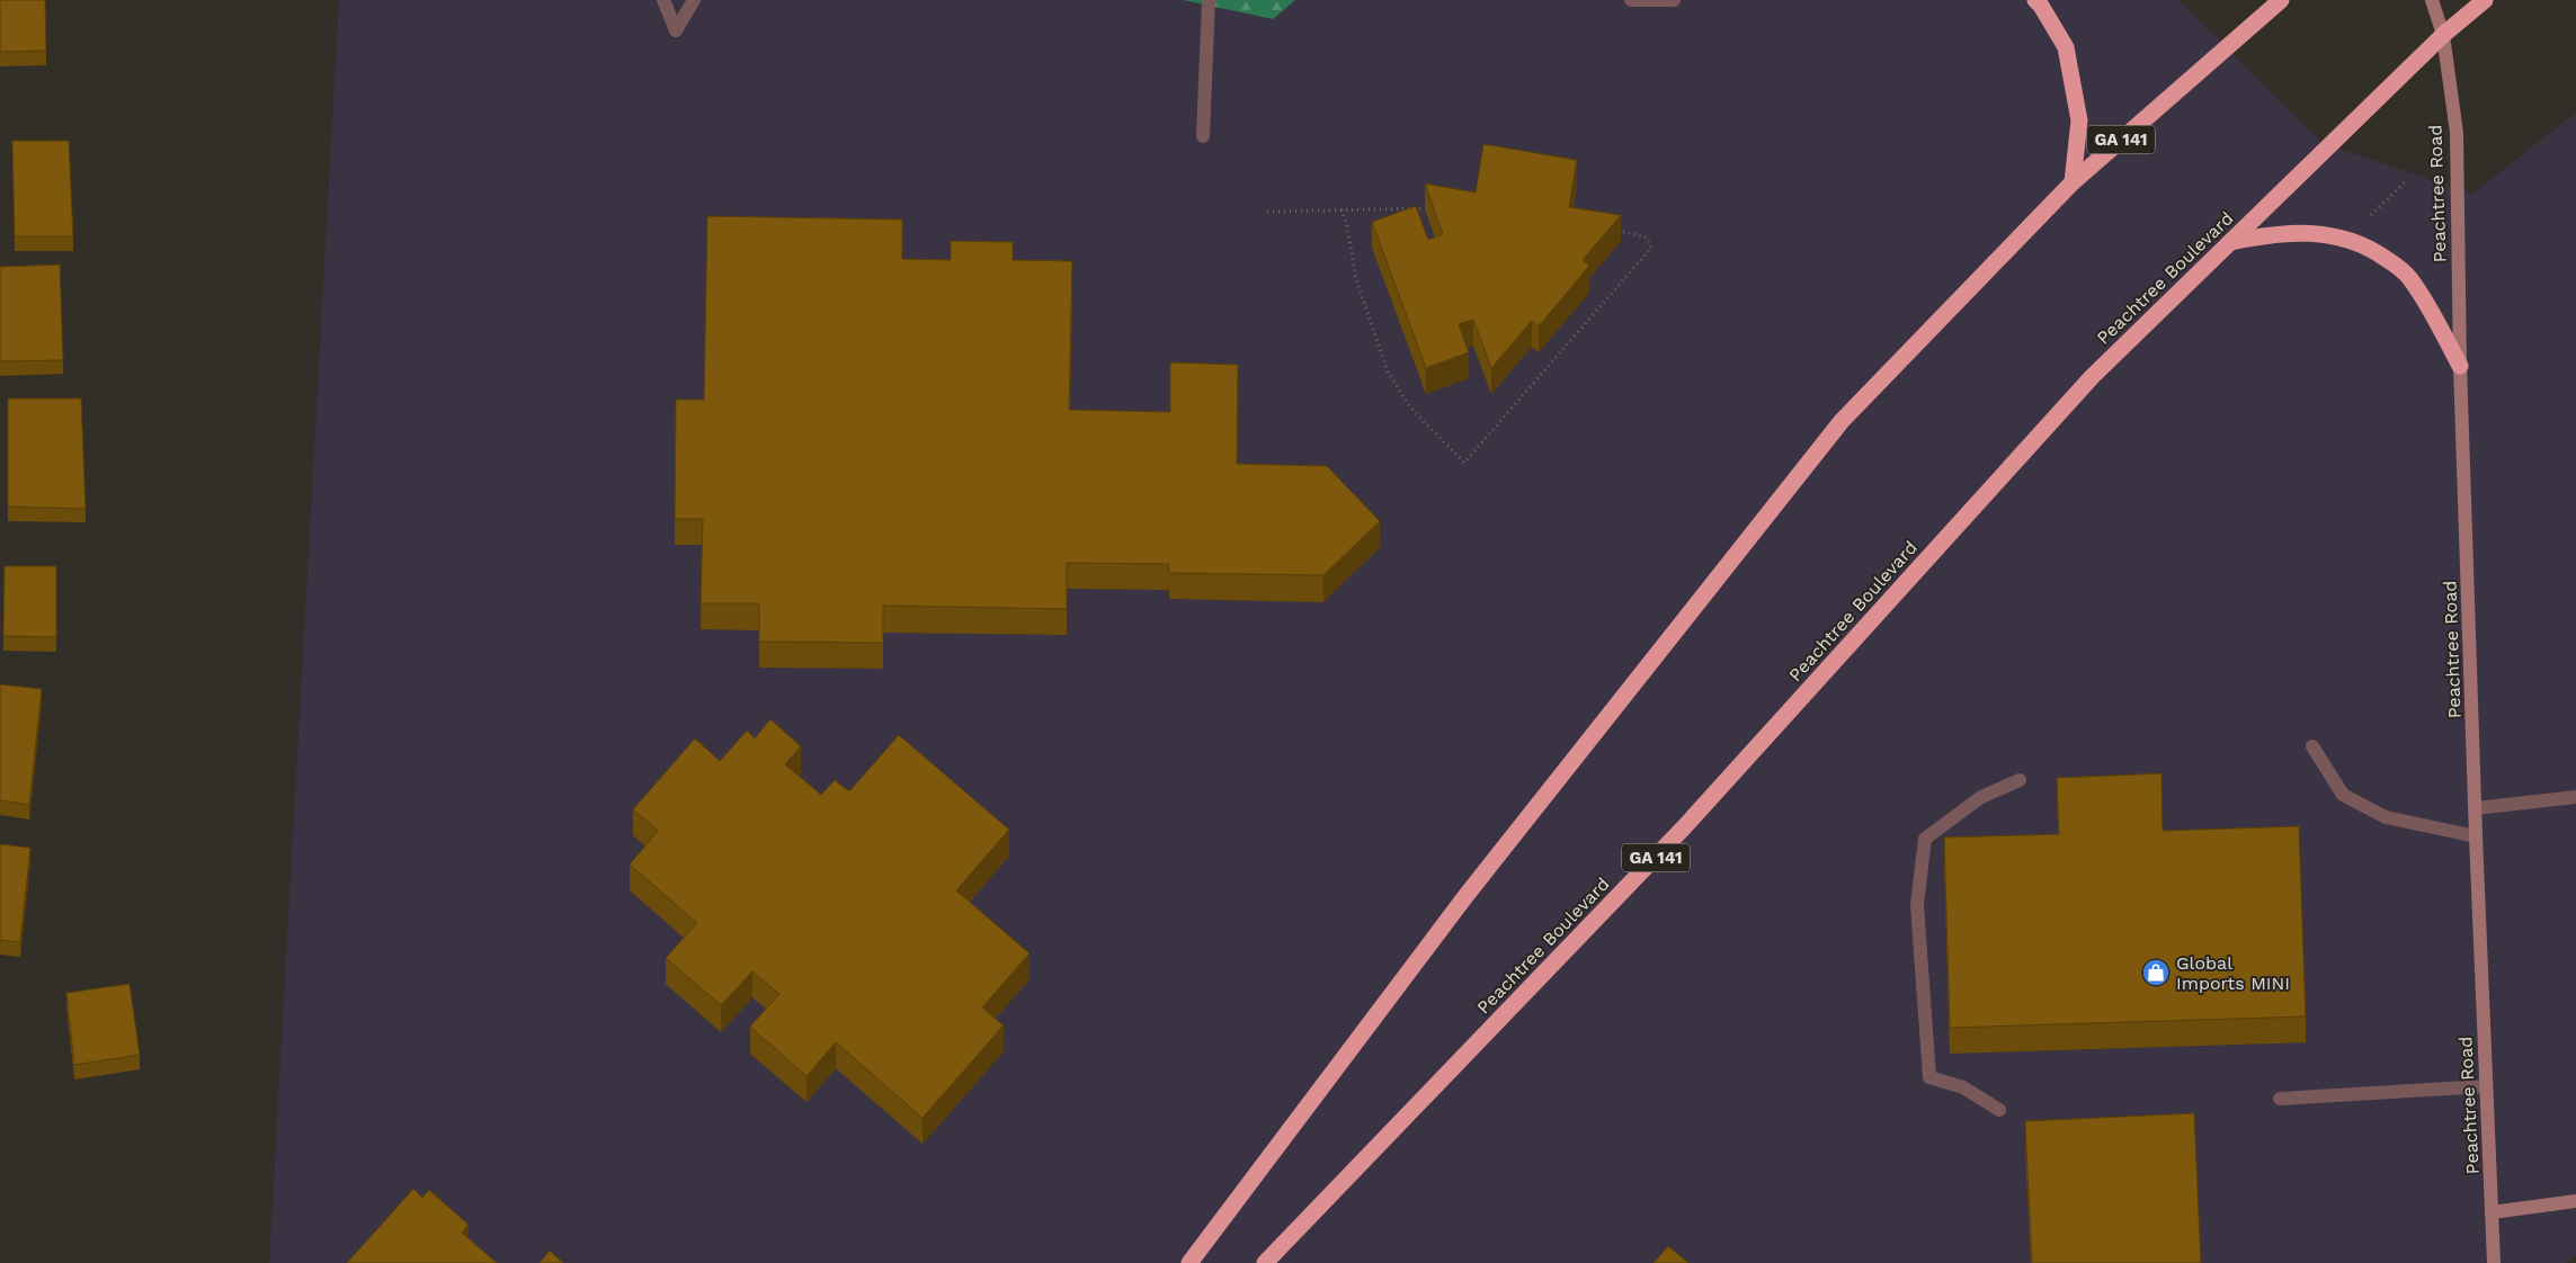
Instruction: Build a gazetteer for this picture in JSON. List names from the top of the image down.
{
  "streets": {
    "highway": ["GA 141", "Peachtree Boulevard"],
    "street": ["Peachtree Road"]
  },
  "crossings": [
    ["Peachtree Road", "Peachtree Boulevard"]
  ],
  "places": {
    "shop": ["Global Imports MINI"]
  }
}
